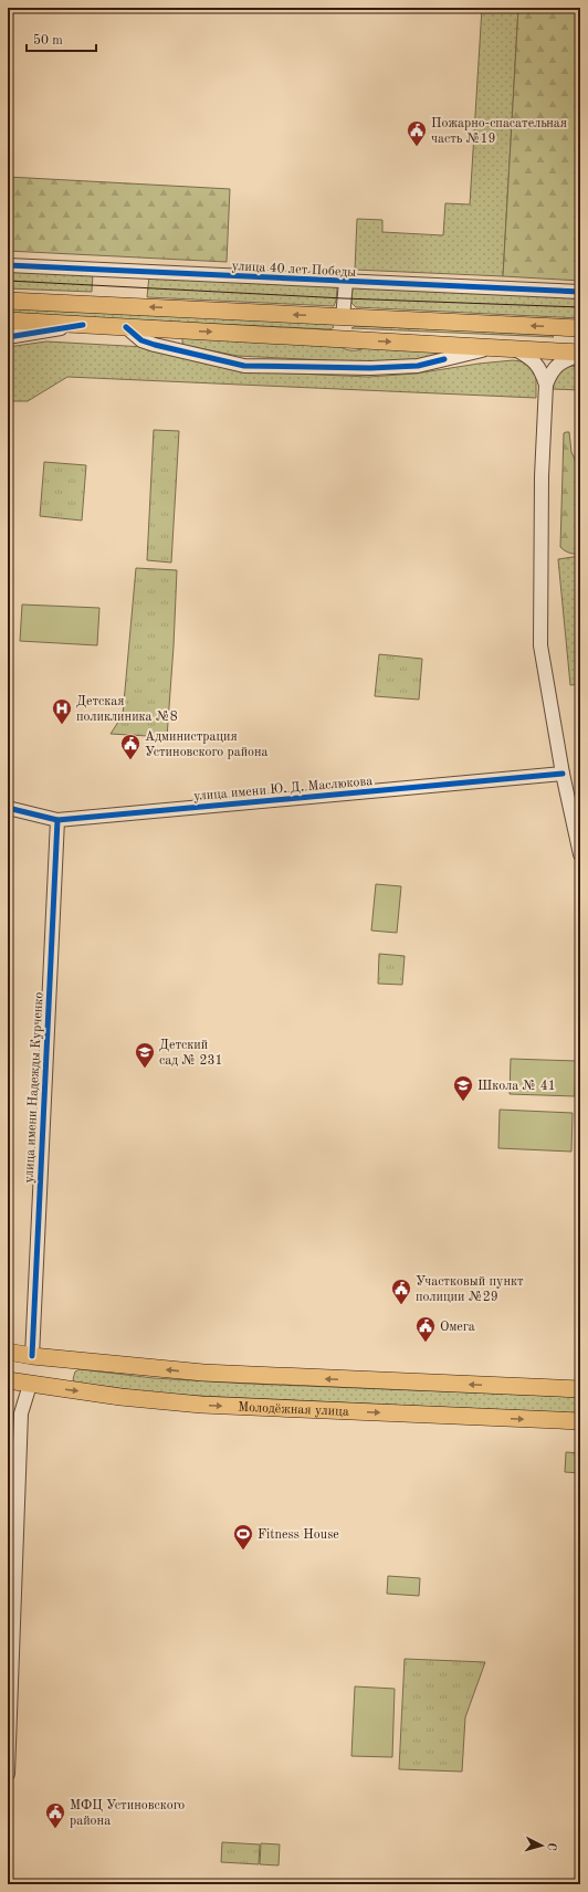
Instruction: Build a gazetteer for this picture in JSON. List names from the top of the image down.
{
  "streets": {
    "main road": ["Молодёжная улица"],
    "street": ["улица 40 лет Победы", "улица имени Ю. Д. Маслюкова", "улица имени Надежды Курченко"]
  },
  "crossings": [
    ["улица имени Ю. Д. Маслюкова", "улица имени Надежды Курченко"]
  ],
  "places": {
    "public building": [
      "Пожарно-спасательная часть №19",
      "Администрация Устиновского района",
      "Участковый пункт полиции №29",
      "Омега",
      "МФЦ Устиновского района"
    ],
    "hospital": ["Детская поликлиника №8"],
    "school or university": ["Детский сад № 231", "Школа № 41"],
    "sports": ["Fitness House"]
  },
  "scale_bar": "50 m",
  "north": "right"
}
